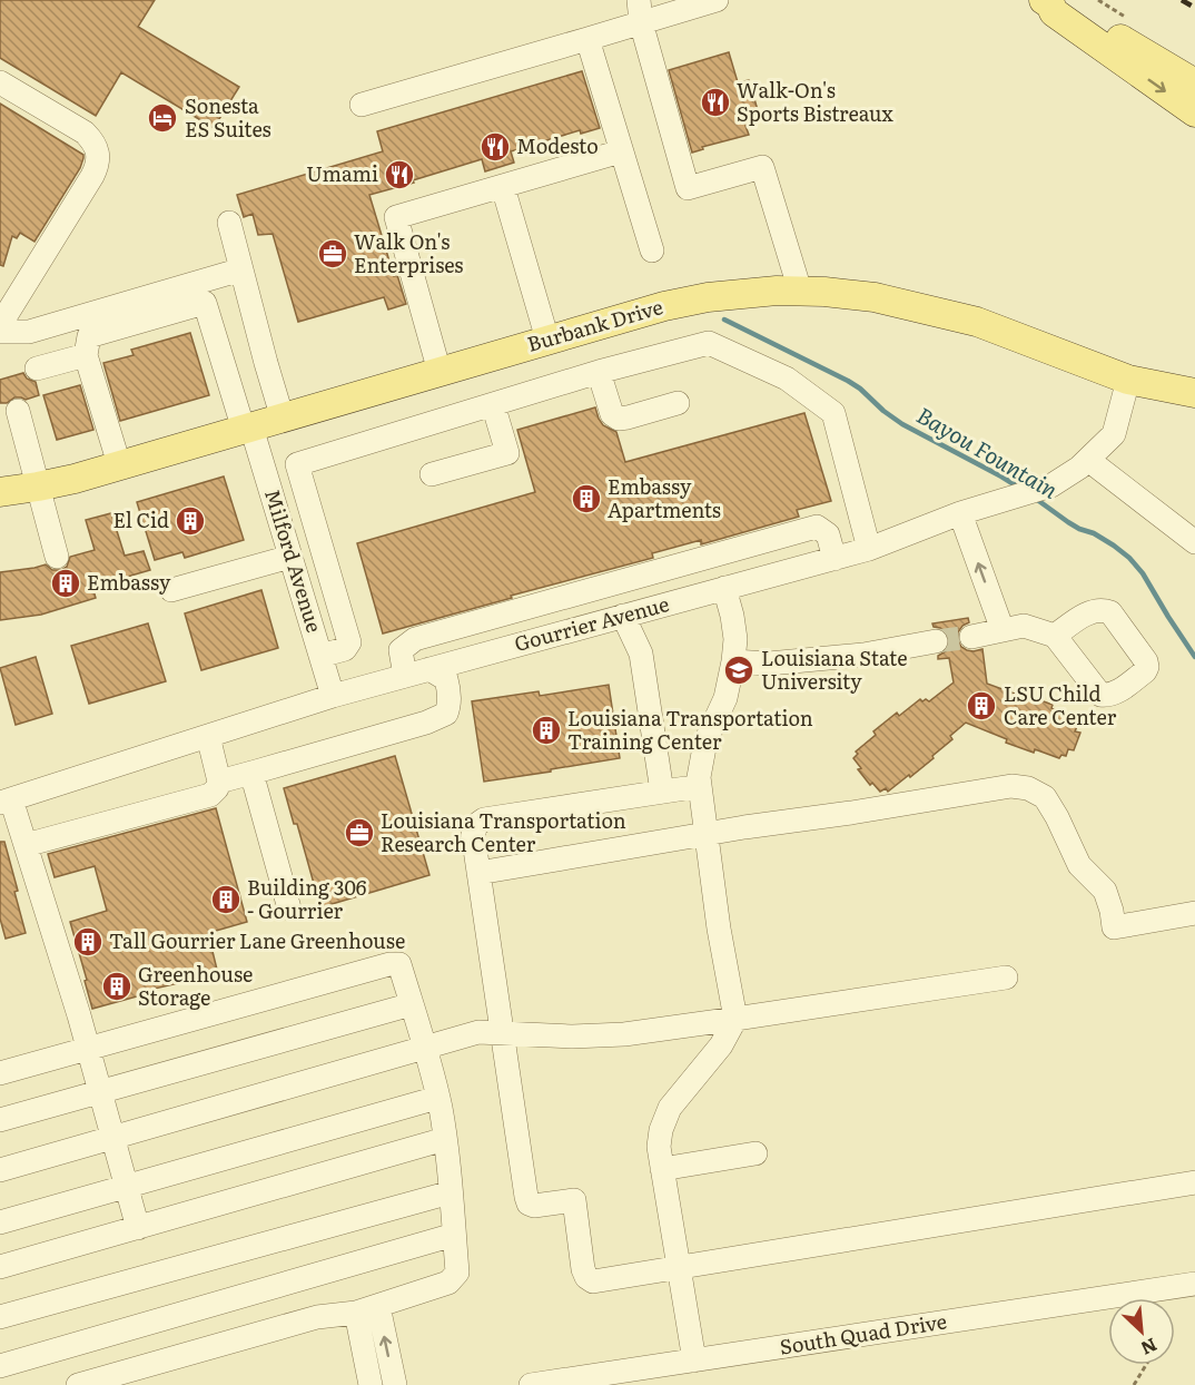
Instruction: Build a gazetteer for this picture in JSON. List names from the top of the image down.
{
  "streets": {
    "main road": ["Burbank Drive"],
    "street": ["Milford Avenue", "Gourrier Avenue", "South Quad Drive"]
  },
  "crossings": [
    ["Burbank Drive", "Milford Avenue"],
    ["Burbank Drive", "Gourrier Avenue"],
    ["Milford Avenue", "Gourrier Avenue"]
  ],
  "water": ["Bayou Fountain"],
  "places": {
    "restaurant": ["Walk-On's Sports Bistreaux", "Modesto", "Umami"],
    "hotel": ["Sonesta ES Suites"],
    "office": ["Walk On's Enterprises", "Louisiana Transportation Research Center"],
    "building": [
      "Embassy Apartments",
      "El Cid",
      "Embassy",
      "LSU Child Care Center",
      "Louisiana Transportation Training Center",
      "Building 306 - Gourrier",
      "Tall Gourrier Lane Greenhouse",
      "Greenhouse Storage"
    ],
    "school or university": ["Louisiana State University"]
  },
  "north": "bottom right"
}
